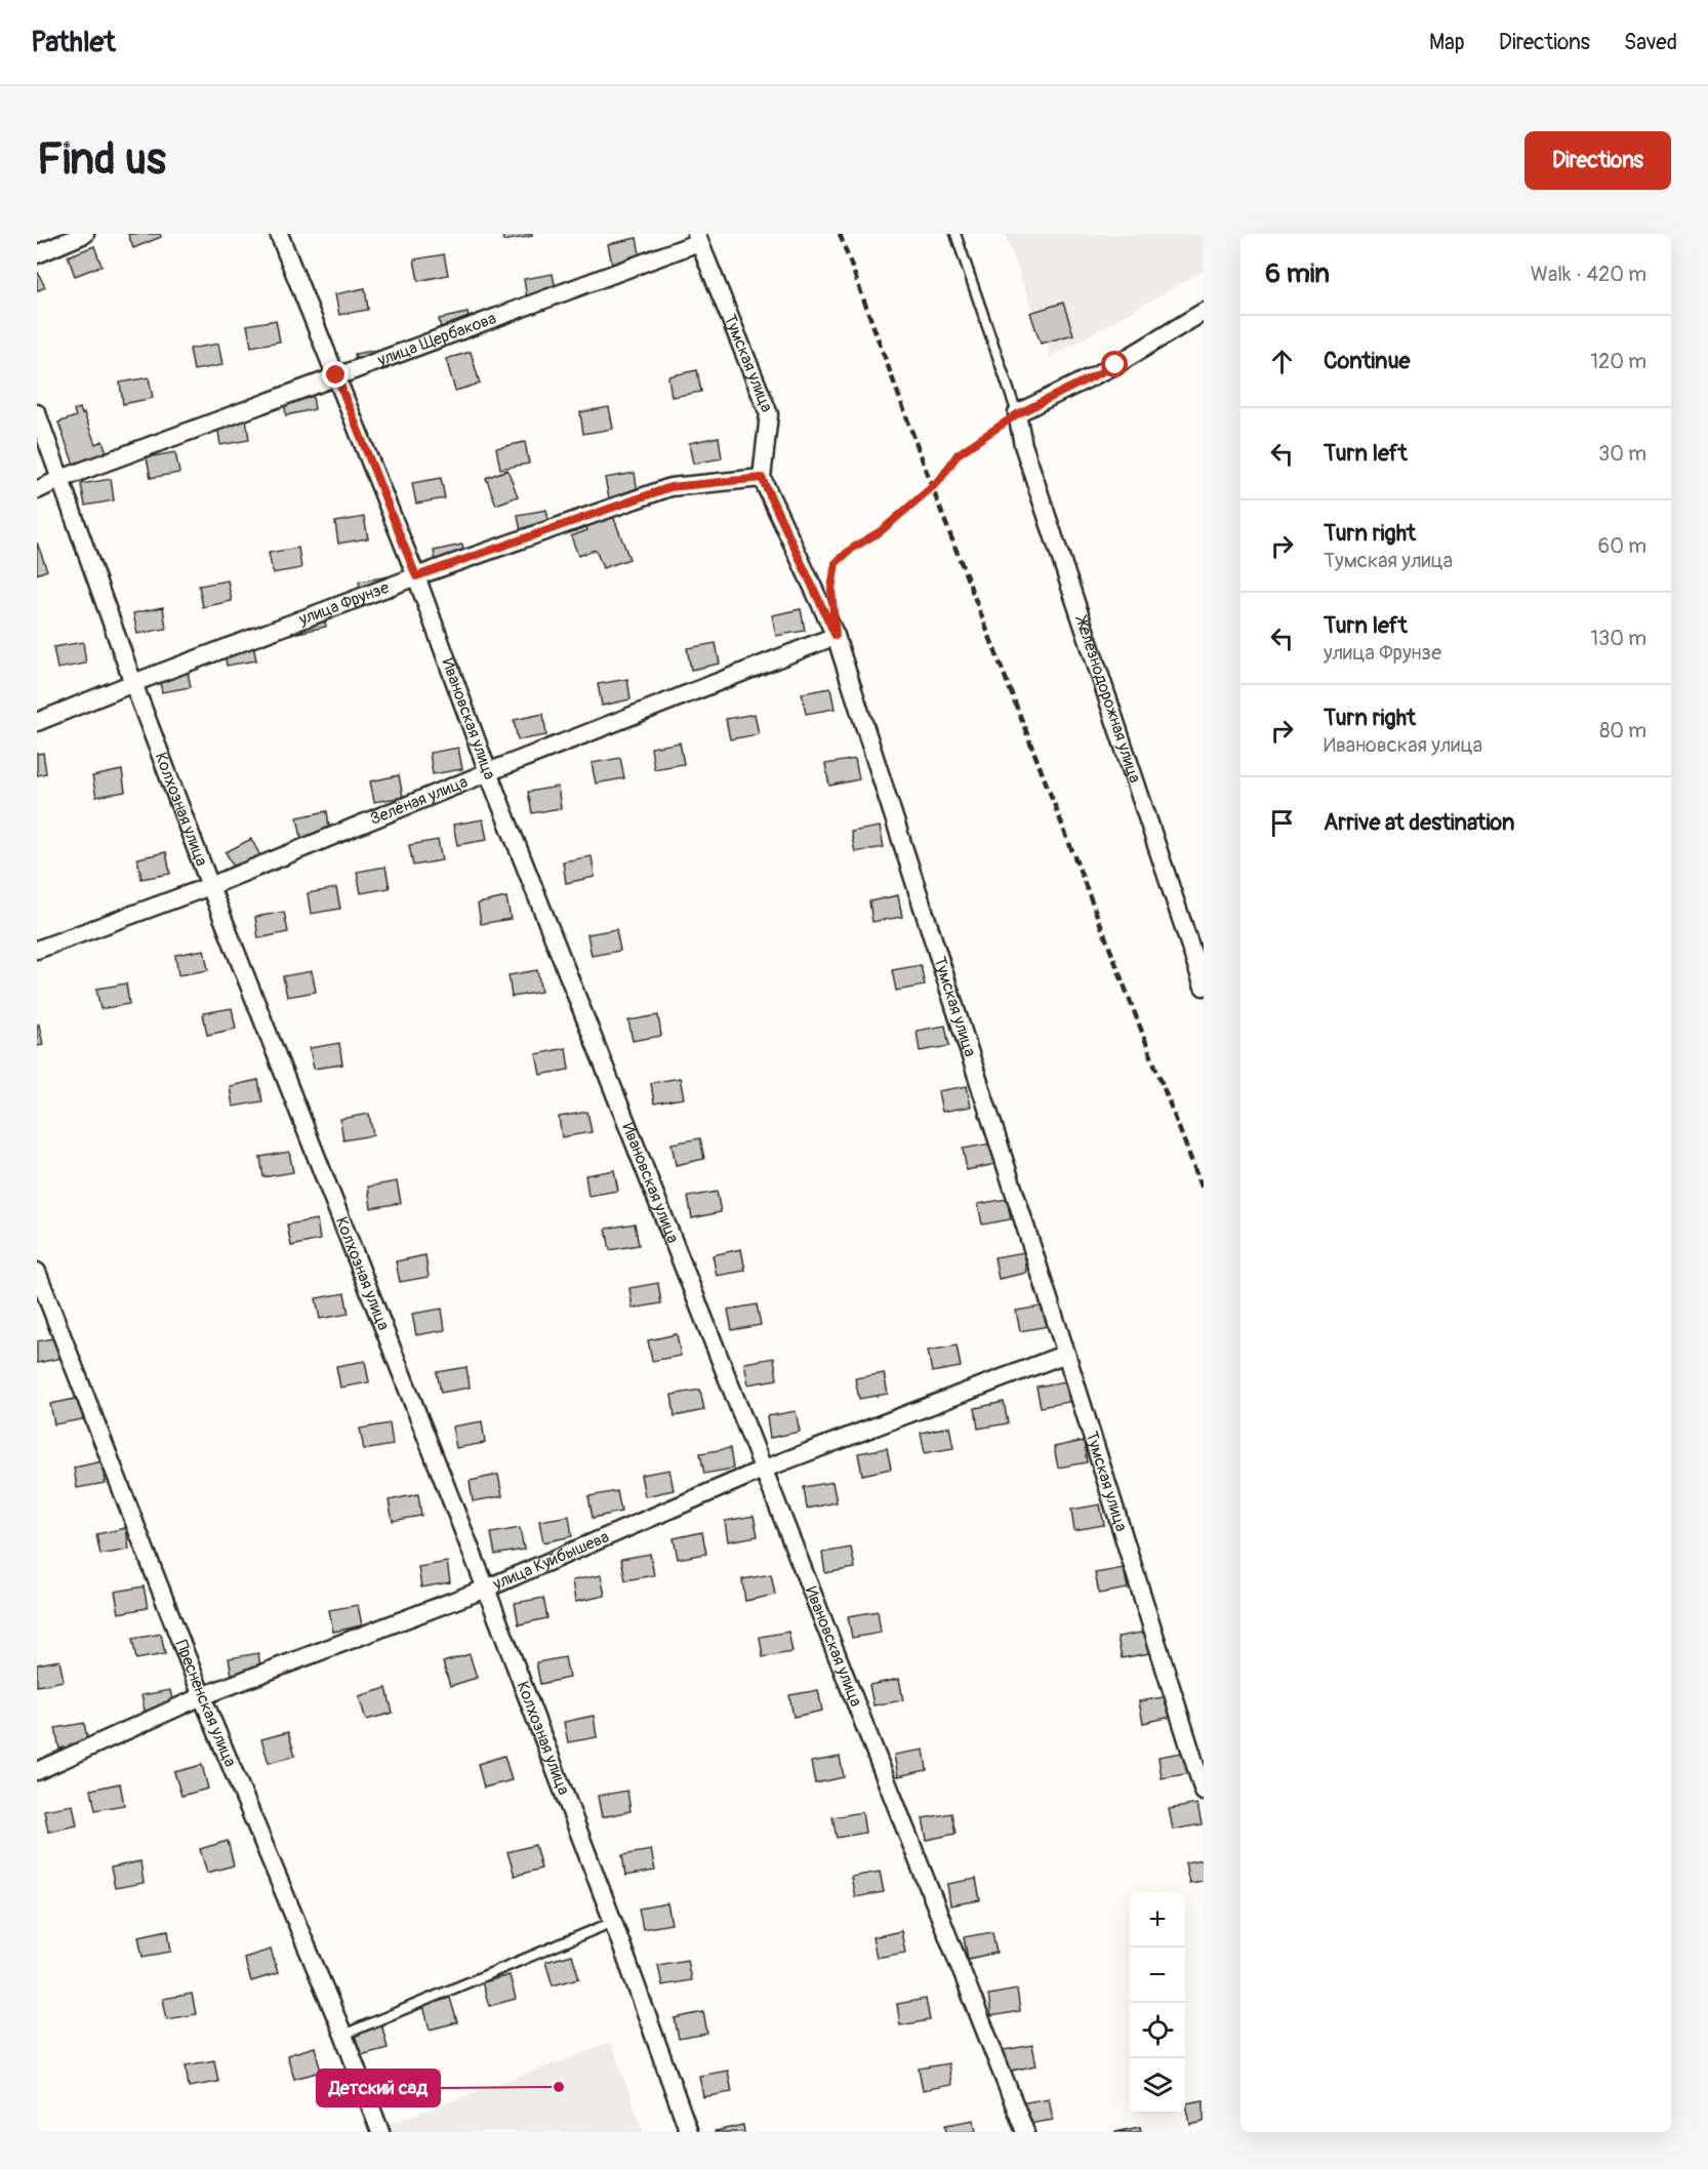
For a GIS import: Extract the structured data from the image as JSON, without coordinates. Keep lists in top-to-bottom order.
{
  "streets": {
    "street": [
      "улица Щербакова",
      "Тумская улица",
      "улица Фрунзе",
      "Железнодорожная улица",
      "Ивановская улица",
      "Зелёная улица",
      "Колхозная улица",
      "улица Куйбышева",
      "Пресненская улица"
    ]
  },
  "crossings": [
    ["улица Щербакова", "Тумская улица"],
    ["улица Щербакова", "Ивановская улица"],
    ["улица Щербакова", "Колхозная улица"],
    ["Тумская улица", "улица Фрунзе"],
    ["Тумская улица", "Зелёная улица"],
    ["Тумская улица", "улица Куйбышева"],
    ["улица Фрунзе", "Ивановская улица"],
    ["улица Фрунзе", "Колхозная улица"],
    ["Ивановская улица", "Зелёная улица"],
    ["Ивановская улица", "улица Куйбышева"],
    ["Зелёная улица", "Колхозная улица"],
    ["Колхозная улица", "улица Куйбышева"],
    ["улица Куйбышева", "Пресненская улица"]
  ],
  "places": ["Детский сад"],
  "page": {
    "header": "Pathlet",
    "nav": ["Map", "Directions", "Saved"],
    "buttons": "Directions",
    "title": "Find us",
    "heading": ["6 min", "Walk · 420 m"],
    "list": [
      ["Continue", "120 m"],
      ["Turn left", "30 m"],
      ["Turn right", "Тумская улица", "60 m"],
      ["Turn left", "улица Фрунзе", "130 m"],
      ["Turn right", "Ивановская улица", "80 m"],
      "Arrive at destination"
    ],
    "map_buttons": ["+", "−"]
  }
}
